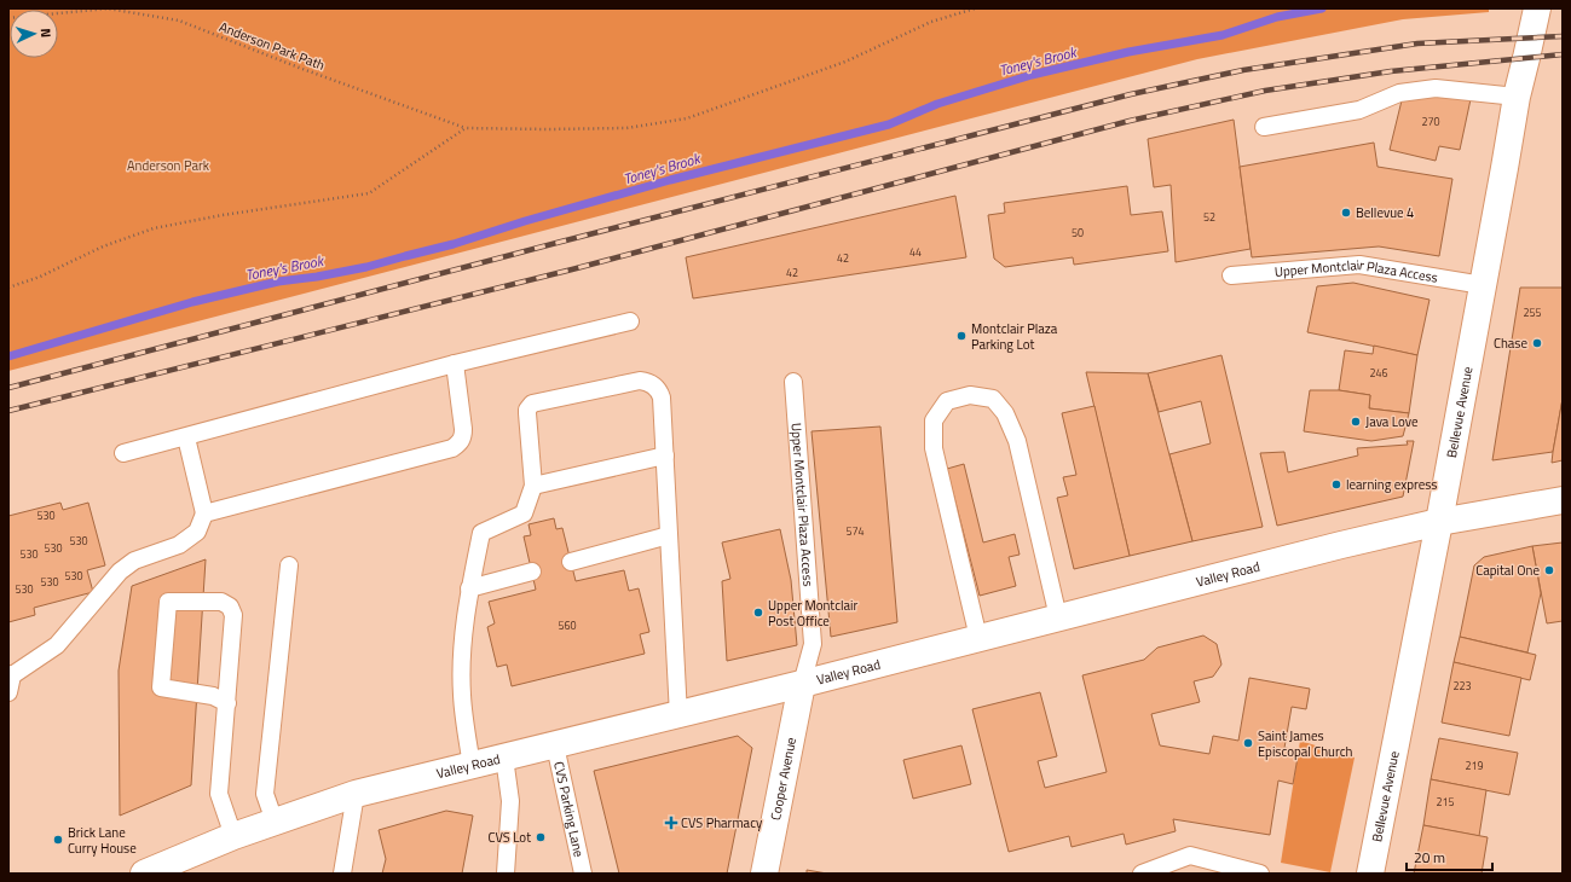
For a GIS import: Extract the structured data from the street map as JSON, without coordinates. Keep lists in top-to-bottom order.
{
  "streets": {
    "main road": ["Bellevue Avenue", "Valley Road", "Cooper Avenue"],
    "lane": ["Upper Montclair Plaza Access", "CVS Parking Lane"],
    "path": ["Anderson Park Path"]
  },
  "crossings": [
    ["Upper Montclair Plaza Access", "Bellevue Avenue"],
    ["Upper Montclair Plaza Access", "Valley Road"],
    ["Upper Montclair Plaza Access", "Cooper Avenue"],
    ["Bellevue Avenue", "Valley Road"],
    ["Valley Road", "Cooper Avenue"],
    ["Valley Road", "CVS Parking Lane"]
  ],
  "water": ["Toney's Brook"],
  "parks": ["Anderson Park"],
  "places": {
    "other": [
      "Bellevue 4",
      "Montclair Plaza Parking Lot",
      "Chase",
      "Java Love",
      "learning express",
      "Capital One",
      "Upper Montclair Post Office",
      "Saint James Episcopal Church",
      "CVS Lot",
      "Brick Lane Curry House"
    ],
    "health": ["CVS Pharmacy"]
  },
  "house_numbers": [
    "270",
    "52",
    "50",
    "44",
    "42",
    "42",
    "255",
    "246",
    "530",
    "574",
    "530",
    "530",
    "530",
    "530",
    "530",
    "530",
    "560",
    "223",
    "219",
    "215"
  ],
  "scale_bar": "20 m",
  "north": "right"
}
